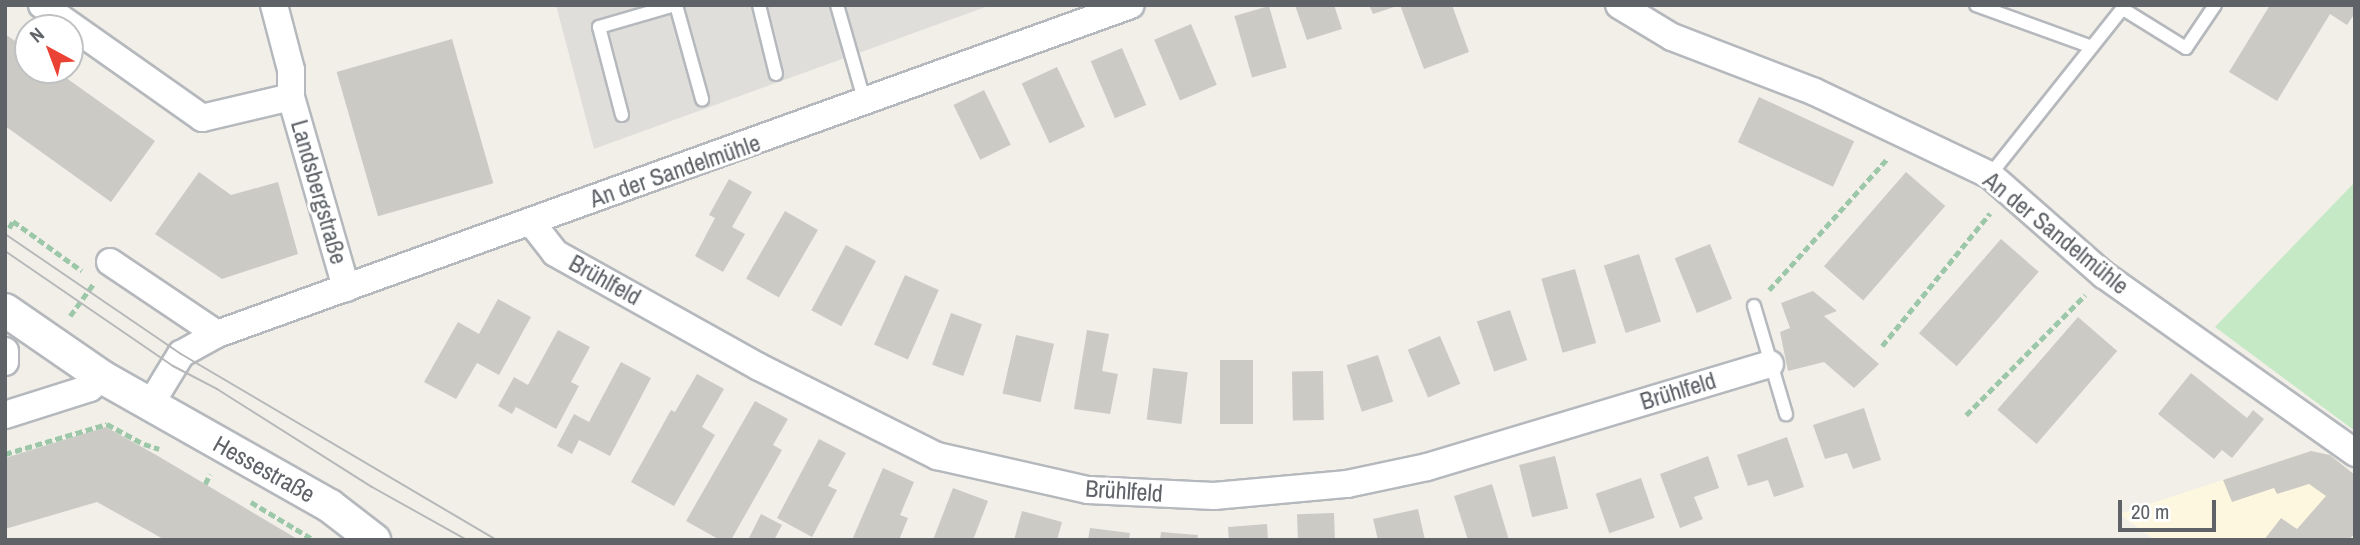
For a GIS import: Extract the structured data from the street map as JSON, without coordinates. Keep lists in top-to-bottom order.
{
  "streets": {
    "street": [
      "An der Sandelmühle",
      "Landsbergstraße",
      "Brühlfeld",
      "Hessestraße"
    ]
  },
  "crossings": [
    ["An der Sandelmühle", "Landsbergstraße"],
    ["An der Sandelmühle", "Brühlfeld"],
    ["An der Sandelmühle", "Hessestraße"]
  ],
  "scale_bar": "20 m",
  "north": "top left"
}
